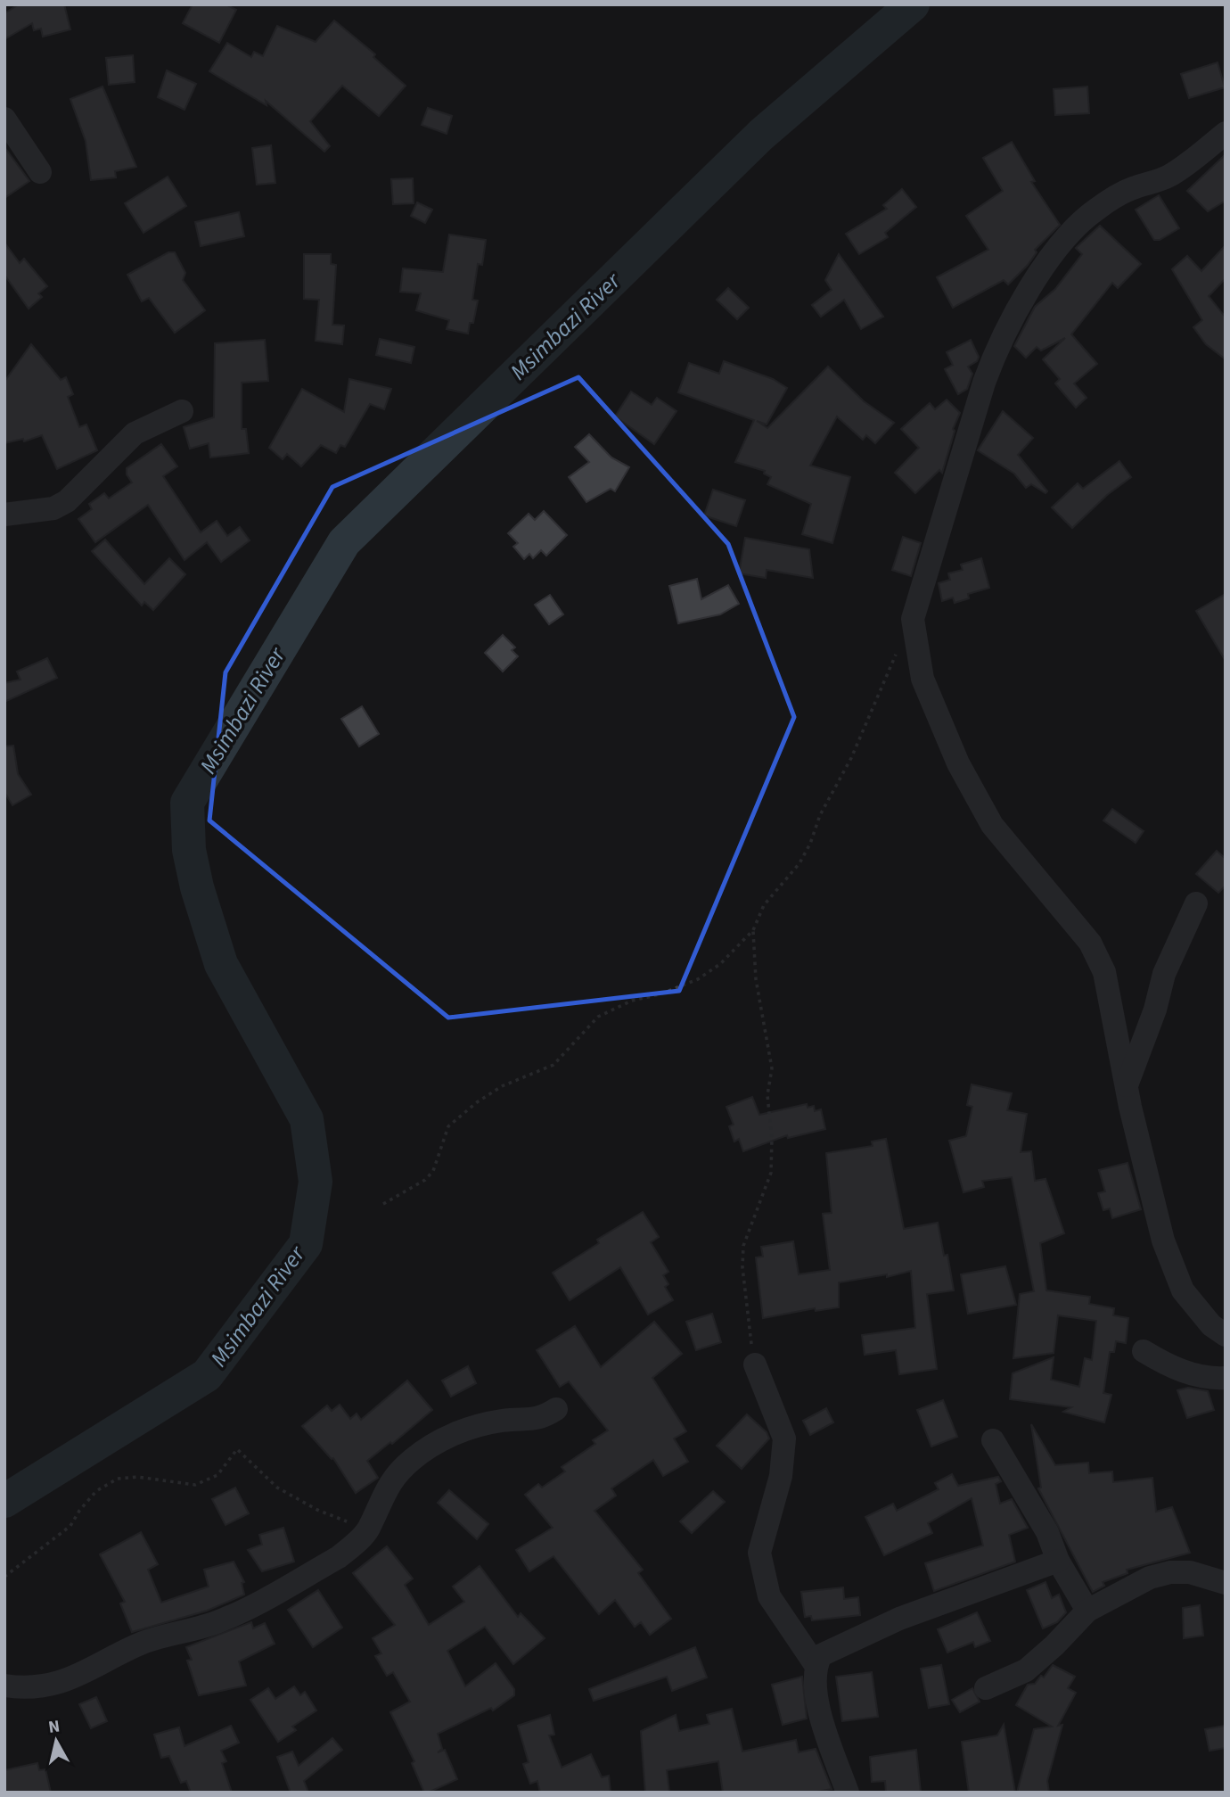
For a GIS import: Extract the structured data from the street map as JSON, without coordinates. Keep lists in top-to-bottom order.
{
  "water": ["Msimbazi River"],
  "north": "top"
}
